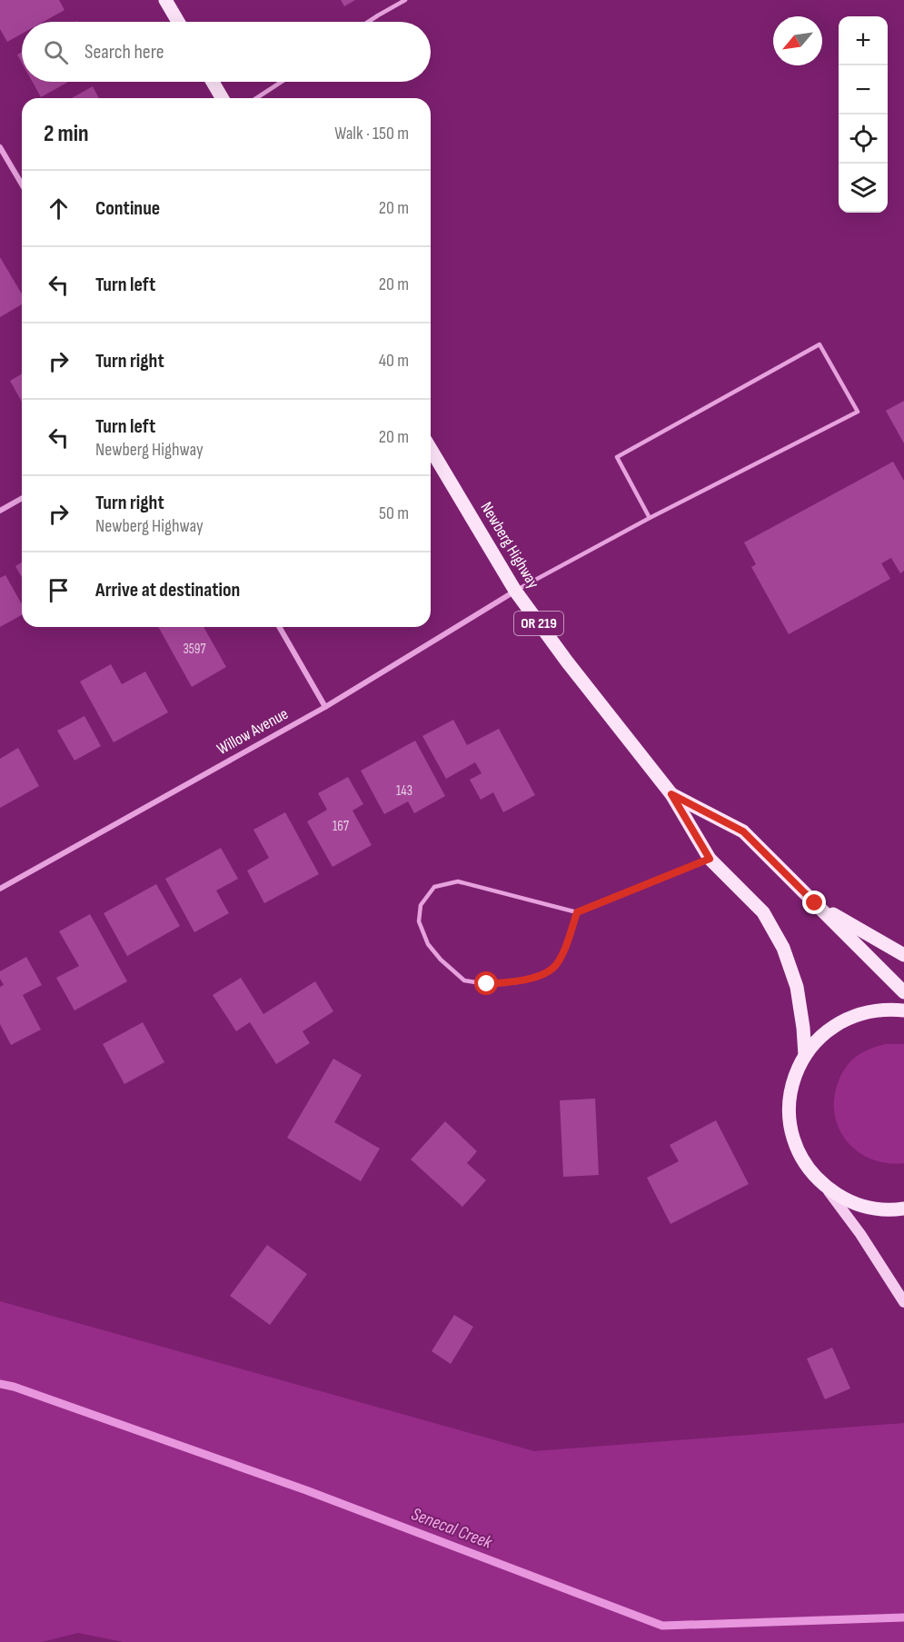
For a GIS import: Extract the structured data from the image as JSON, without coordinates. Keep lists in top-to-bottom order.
{
  "streets": {
    "main road": ["Newberg Highway", "OR 219"],
    "street": ["Willow Avenue"]
  },
  "crossings": [
    ["Newberg Highway", "Willow Avenue"]
  ],
  "water": ["Senecal Creek"],
  "house_numbers": ["3597", "143", "167"],
  "north": "bottom left",
  "page": {
    "map_buttons": ["+", "−"],
    "search": "Search here",
    "heading": ["2 min", "Walk · 150 m"],
    "list": [
      ["Continue", "20 m"],
      ["Turn left", "20 m"],
      ["Turn right", "40 m"],
      ["Turn left", "Newberg Highway", "20 m"],
      ["Turn right", "Newberg Highway", "50 m"],
      "Arrive at destination"
    ]
  }
}
